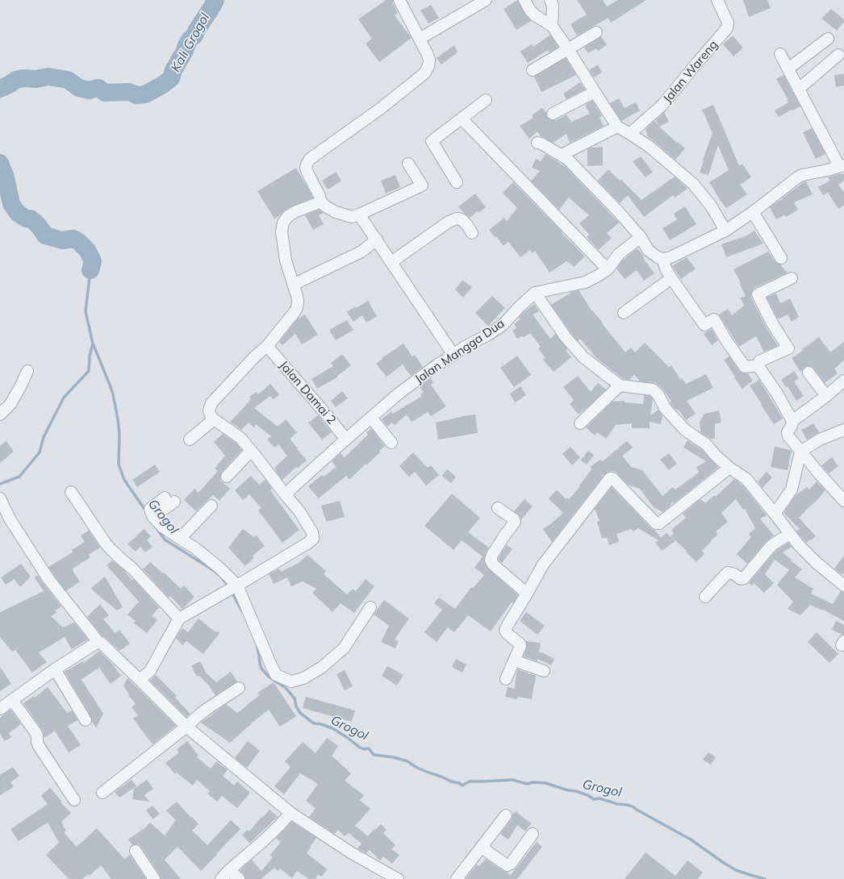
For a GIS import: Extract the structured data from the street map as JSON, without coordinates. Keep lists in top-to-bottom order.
{
  "streets": {
    "street": ["Jalan Wareng", "Jalan Mangga Dua", "Jalan Damai 2"]
  },
  "crossings": [
    ["Jalan Mangga Dua", "Jalan Damai 2"]
  ],
  "water": ["Kali Grogol", "Grogol"]
}
